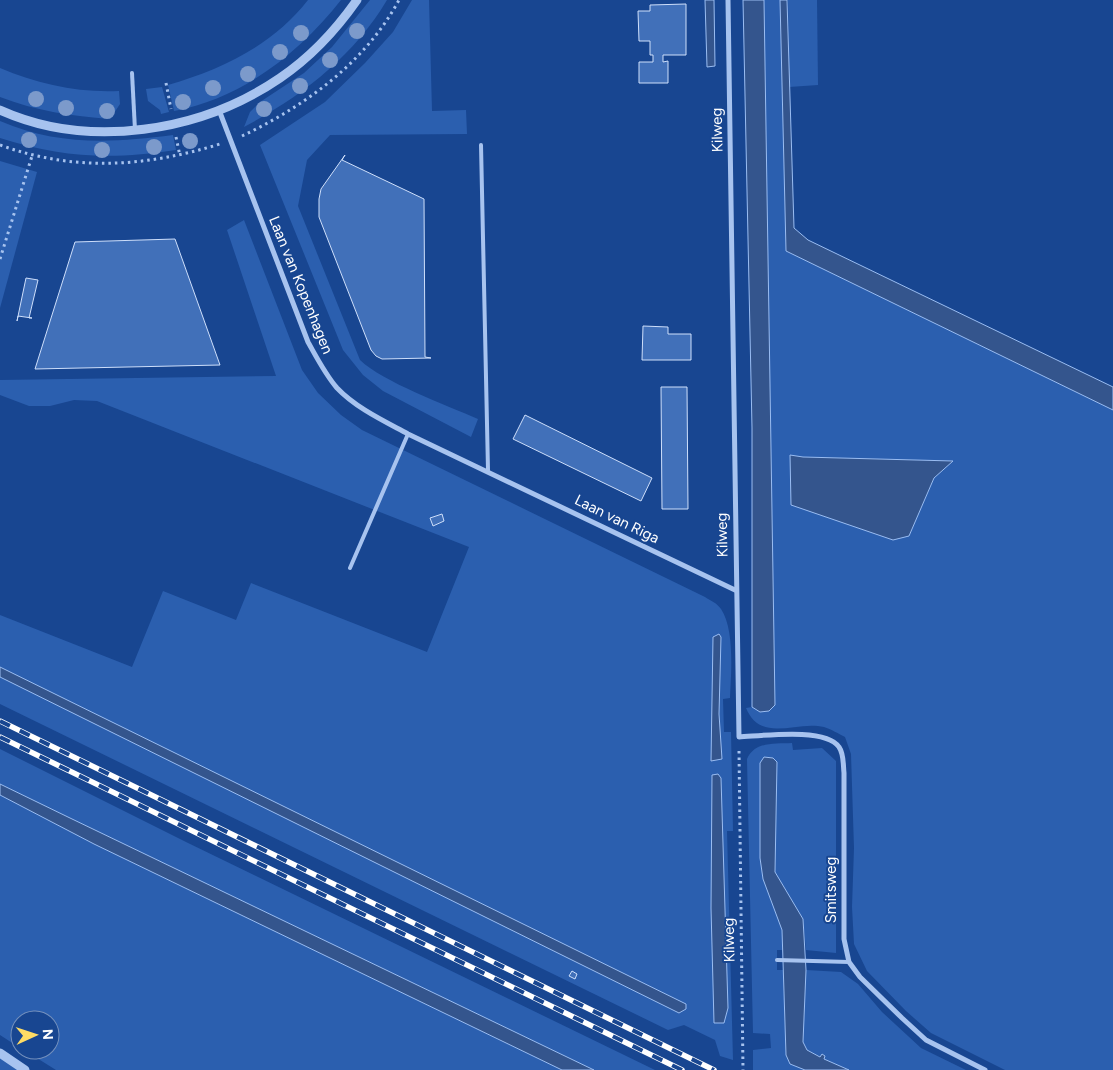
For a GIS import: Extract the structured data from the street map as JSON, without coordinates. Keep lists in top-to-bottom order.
{
  "streets": {
    "street": [
      "Kilweg",
      "Laan van Kopenhagen",
      "Laan van Riga",
      "Smitsweg"
    ]
  },
  "crossings": [
    ["Kilweg", "Laan van Riga"],
    ["Kilweg", "Smitsweg"],
    ["Laan van Kopenhagen", "Laan van Riga"]
  ],
  "north": "right"
}
